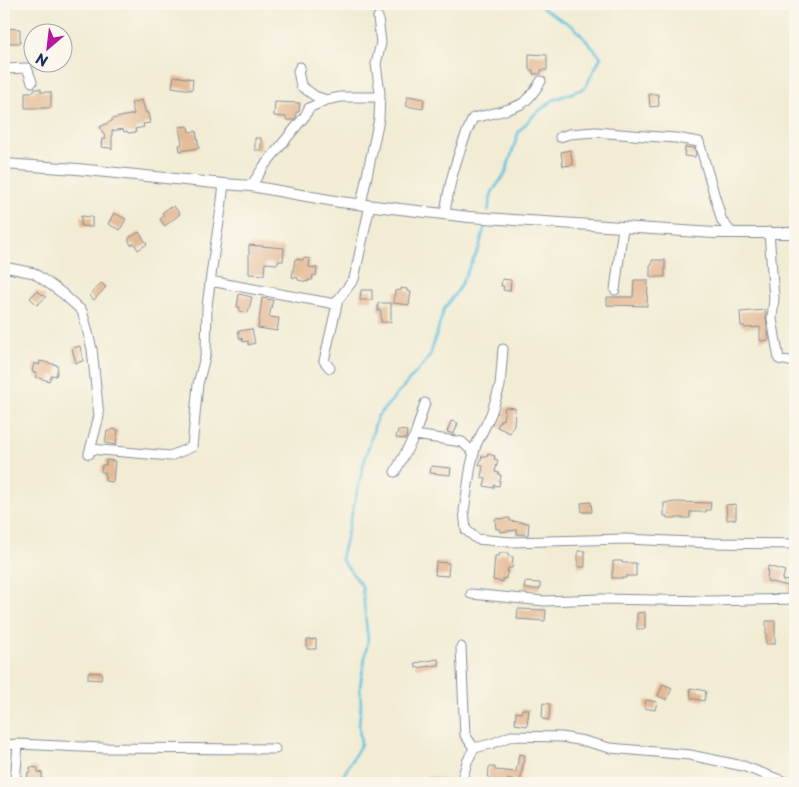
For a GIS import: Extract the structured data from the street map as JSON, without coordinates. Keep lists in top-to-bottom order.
{
  "north": "bottom left"
}
